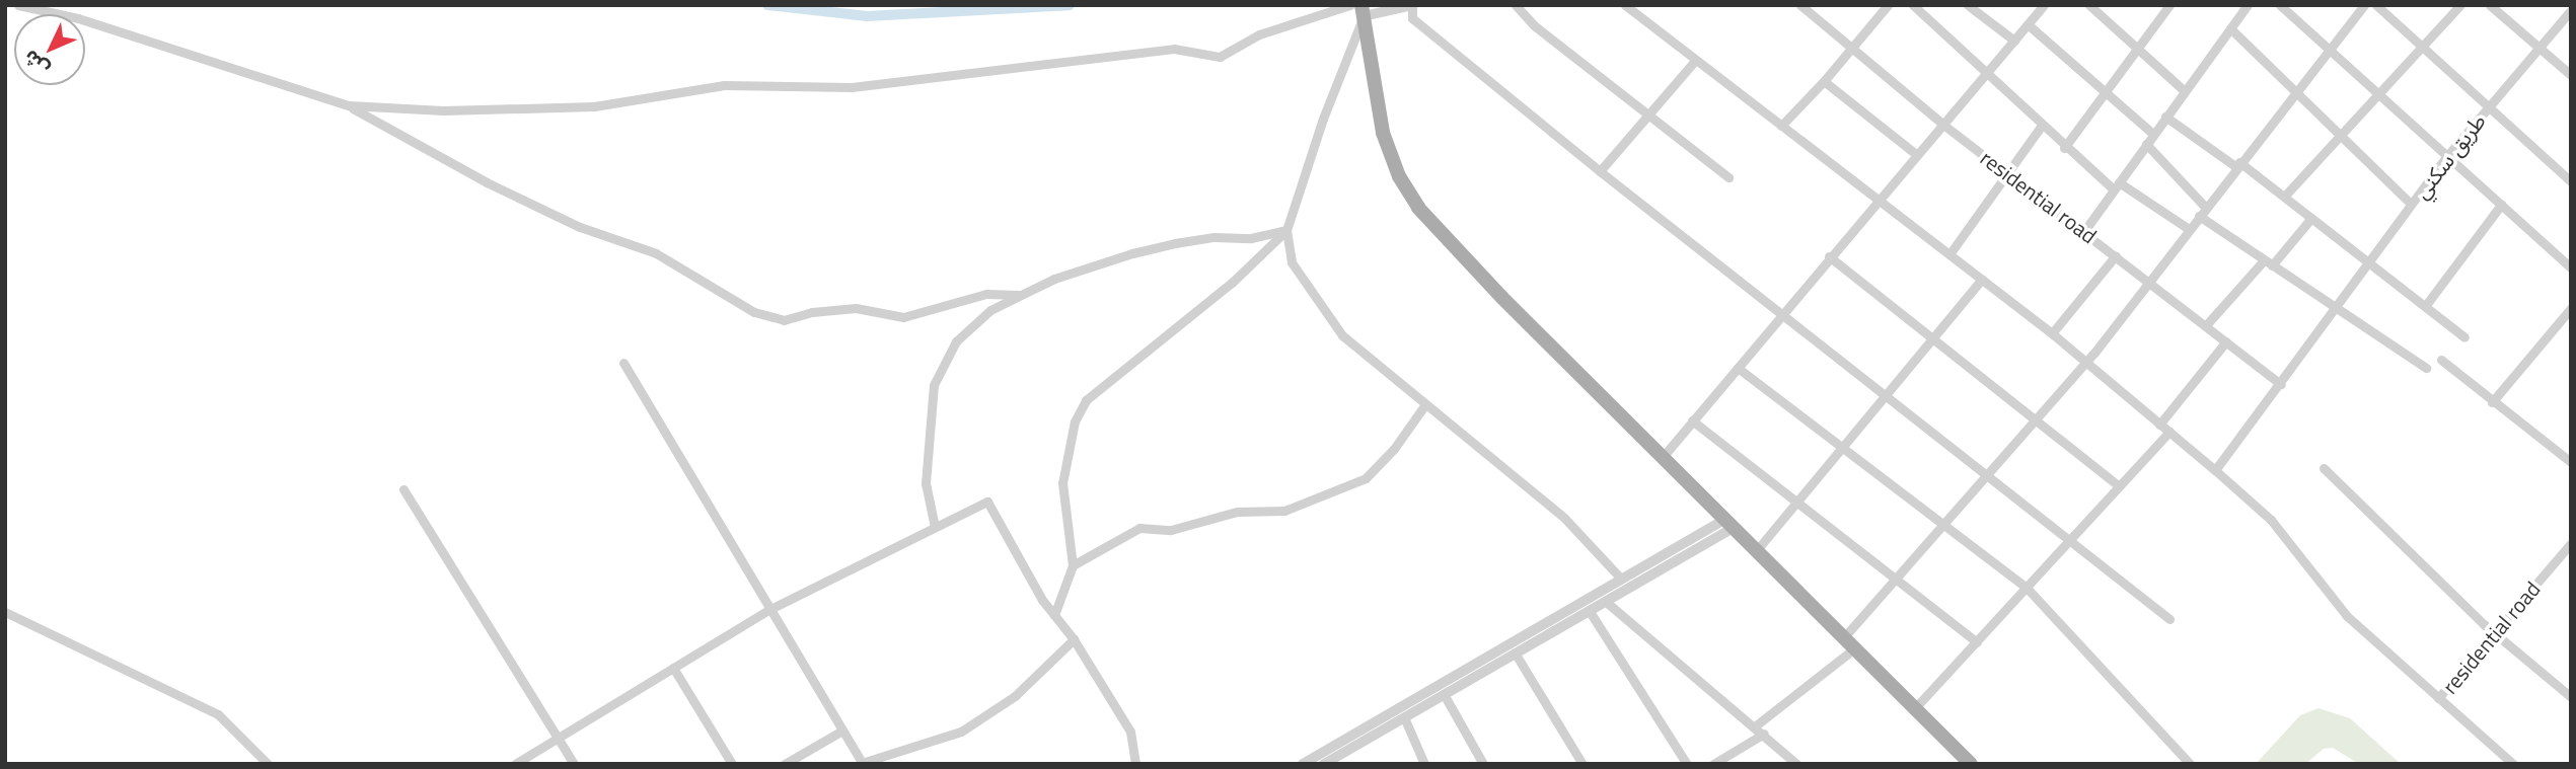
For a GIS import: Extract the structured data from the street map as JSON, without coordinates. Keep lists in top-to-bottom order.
{
  "streets": {
    "street": ["طريق سكني", "residential road"]
  },
  "crossings": [
    ["طريق سكني", "residential road"]
  ],
  "north": "bottom left"
}
